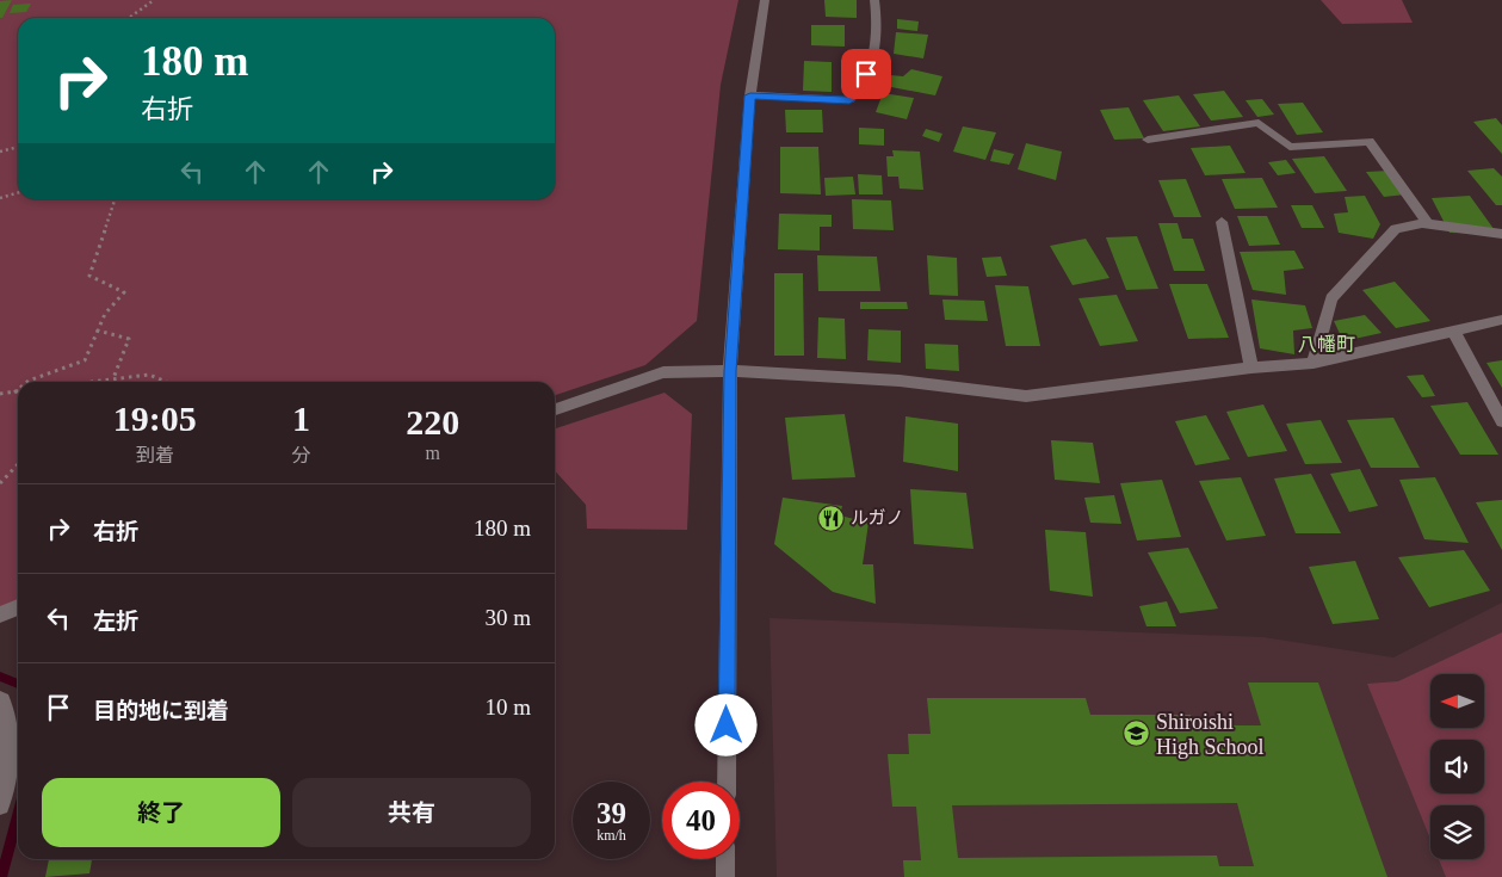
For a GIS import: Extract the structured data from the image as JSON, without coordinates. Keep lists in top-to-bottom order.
{
  "districts": ["八幡町"],
  "places": {
    "restaurant": ["ルガノ"],
    "school or university": ["Shiroishi High School"]
  },
  "north": "left",
  "page": {
    "turn": ["180 m", "右折"],
    "eta": [
      "19:05",
      "到着",
      "1",
      "分",
      "220",
      "m"
    ],
    "list": [
      {
        "name": "右折",
        "value": "180 m"
      },
      {
        "name": "左折",
        "value": "30 m"
      },
      {
        "name": "目的地に到着",
        "value": "10 m"
      }
    ],
    "buttons": ["終了", "共有"],
    "speed": "39 km/h",
    "limit": "40"
  }
}
